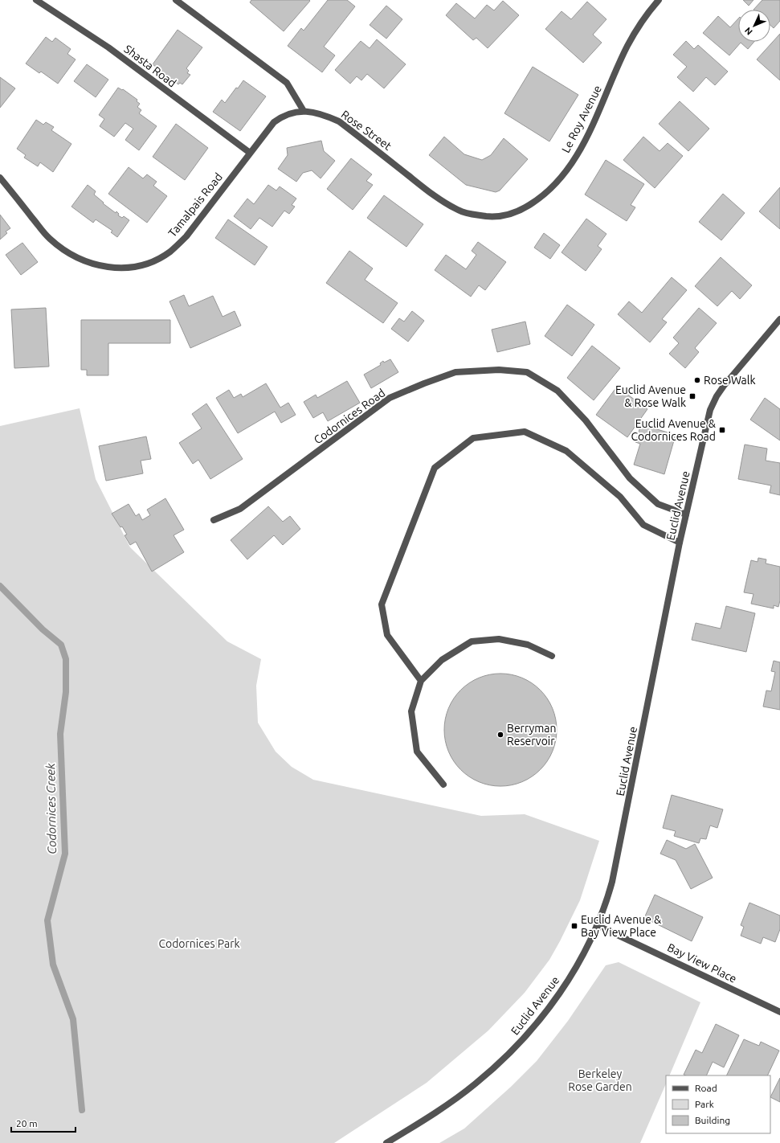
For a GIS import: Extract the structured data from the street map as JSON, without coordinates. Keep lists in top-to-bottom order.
{
  "streets": {
    "street": [
      "Shasta Road",
      "Le Roy Avenue",
      "Rose Street",
      "Tamalpais Road",
      "Codornices Road",
      "Euclid Avenue",
      "Bay View Place"
    ]
  },
  "crossings": [
    ["Shasta Road", "Tamalpais Road"],
    ["Le Roy Avenue", "Rose Street"],
    ["Rose Street", "Tamalpais Road"],
    ["Codornices Road", "Euclid Avenue"],
    ["Euclid Avenue", "Bay View Place"]
  ],
  "water": ["Codornices Creek"],
  "parks": ["Codornices Park", "Berkeley Rose Garden"],
  "places": {
    "other": ["Rose Walk", "Berryman Reservoir"],
    "transit": ["Euclid Avenue & Rose Walk", "Euclid Avenue & Codornices Road", "Euclid Avenue & Bay View Place"]
  },
  "legend": ["Road", "Park", "Building"],
  "scale_bar": "20 m",
  "north": "bottom left"
}
